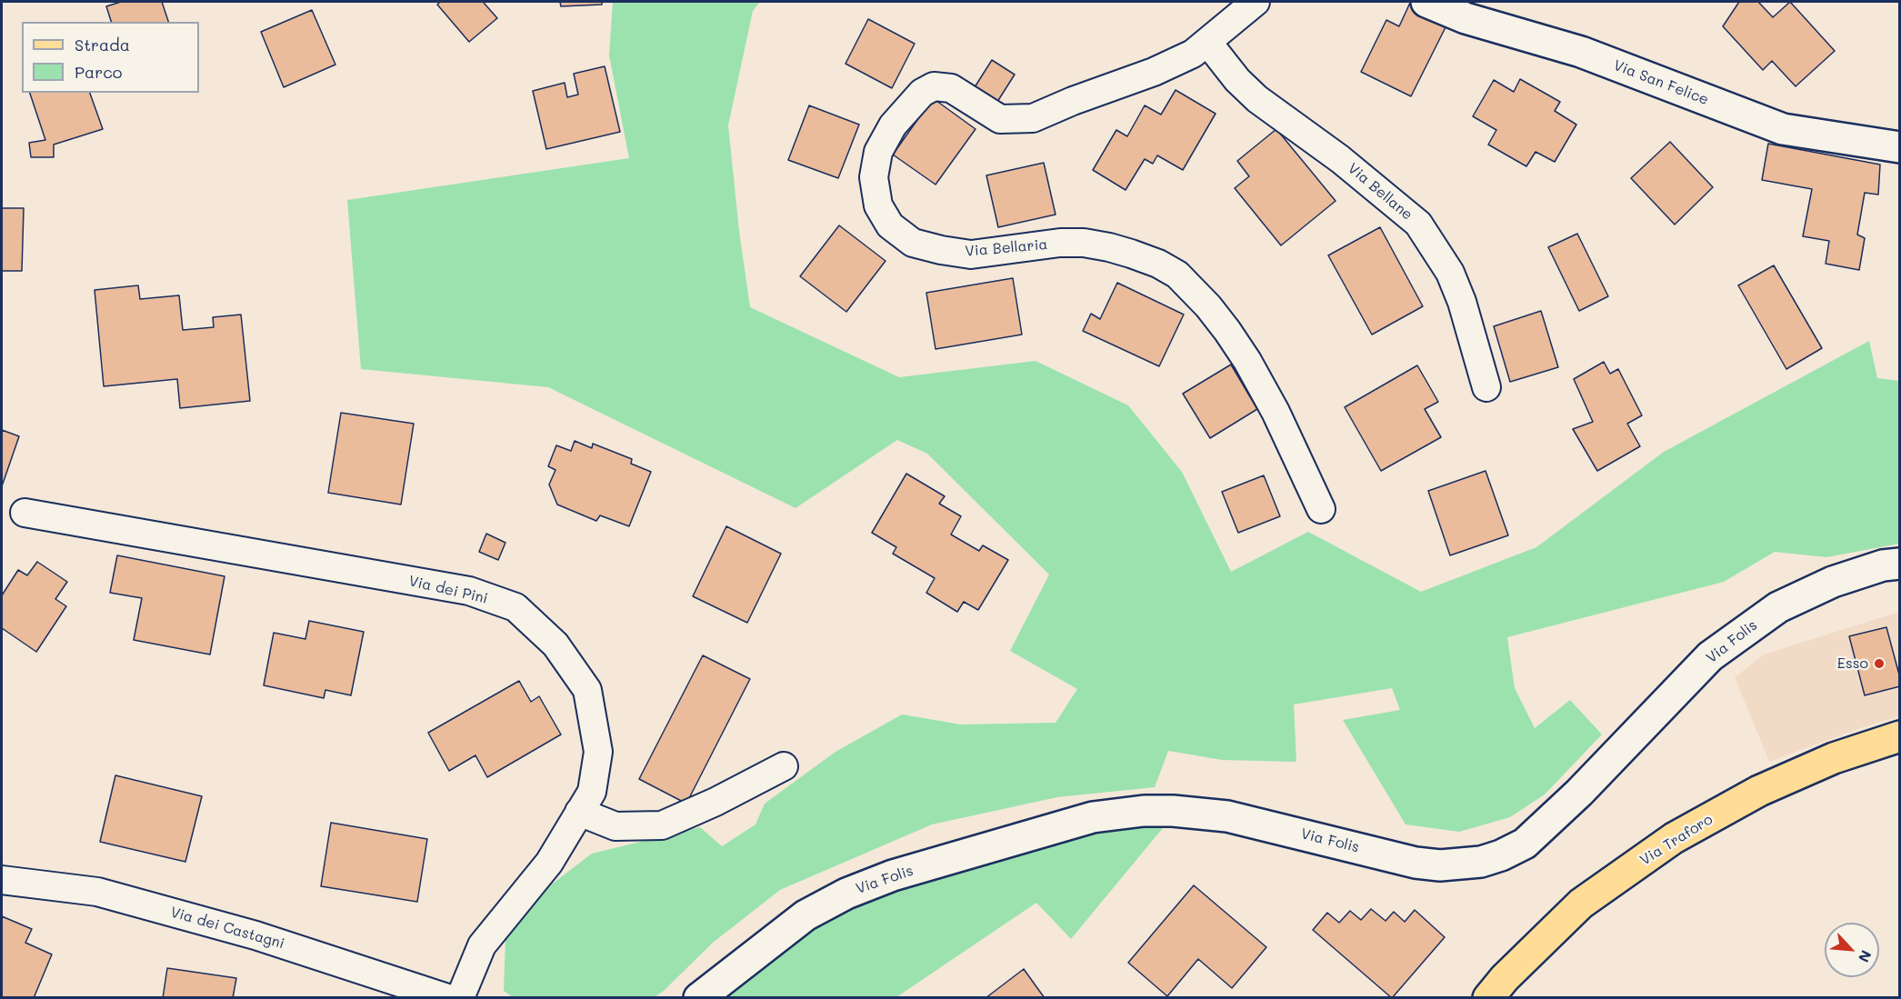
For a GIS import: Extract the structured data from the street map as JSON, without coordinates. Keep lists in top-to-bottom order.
{
  "streets": {
    "main road": ["Via Traforo"],
    "street": [
      "Via San Felice",
      "Via Bellane",
      "Via Bellaria",
      "Via dei Pini",
      "Via Folis",
      "Via dei Castagni"
    ]
  },
  "crossings": [
    ["Via Bellane", "Via Bellaria"]
  ],
  "places": ["Esso"],
  "legend": ["Strada", "Parco"],
  "north": "bottom right"
}
